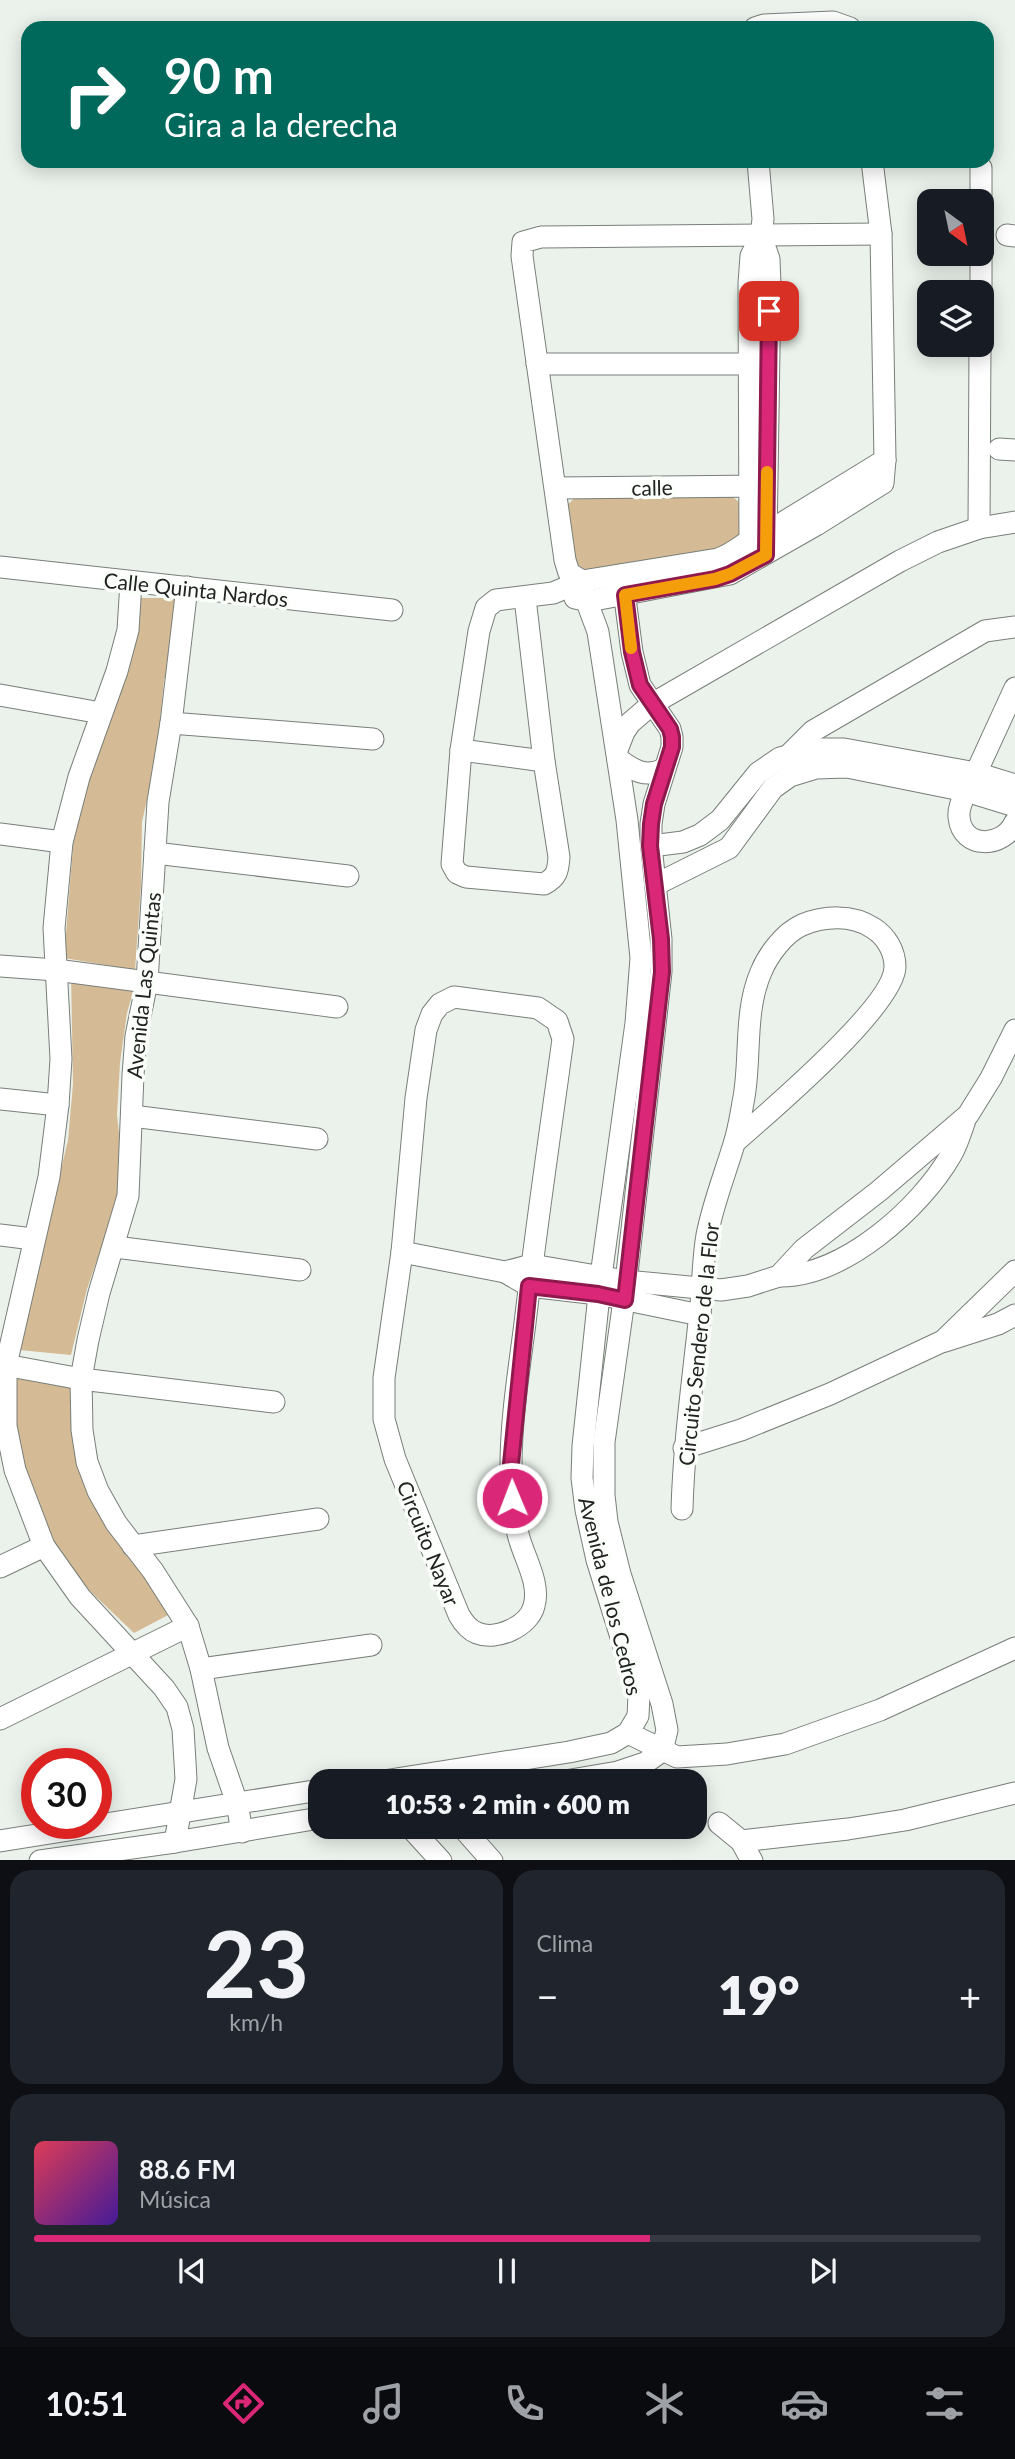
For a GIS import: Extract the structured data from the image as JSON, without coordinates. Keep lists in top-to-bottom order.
{
  "streets": {
    "street": [
      "calle",
      "Calle Quinta Nardos",
      "Avenida Las Quintas",
      "Circuito Sendero de la Flor",
      "Circuito Nayar",
      "Avenida de los Cedros"
    ]
  },
  "crossings": [
    ["calle", "Avenida de los Cedros"],
    ["Calle Quinta Nardos", "Avenida Las Quintas"]
  ],
  "north": "bottom right",
  "page": {
    "turn": ["90 m", "Gira a la derecha"],
    "limit": "30",
    "trip": "10:53 · 2 min · 600 m",
    "tile": [
      ["23", "km/h"],
      "Clima"
    ],
    "heat": ["−", "19°", "+"],
    "song": ["88.6 FM", "Música"],
    "tabs": "10:51"
  }
}
